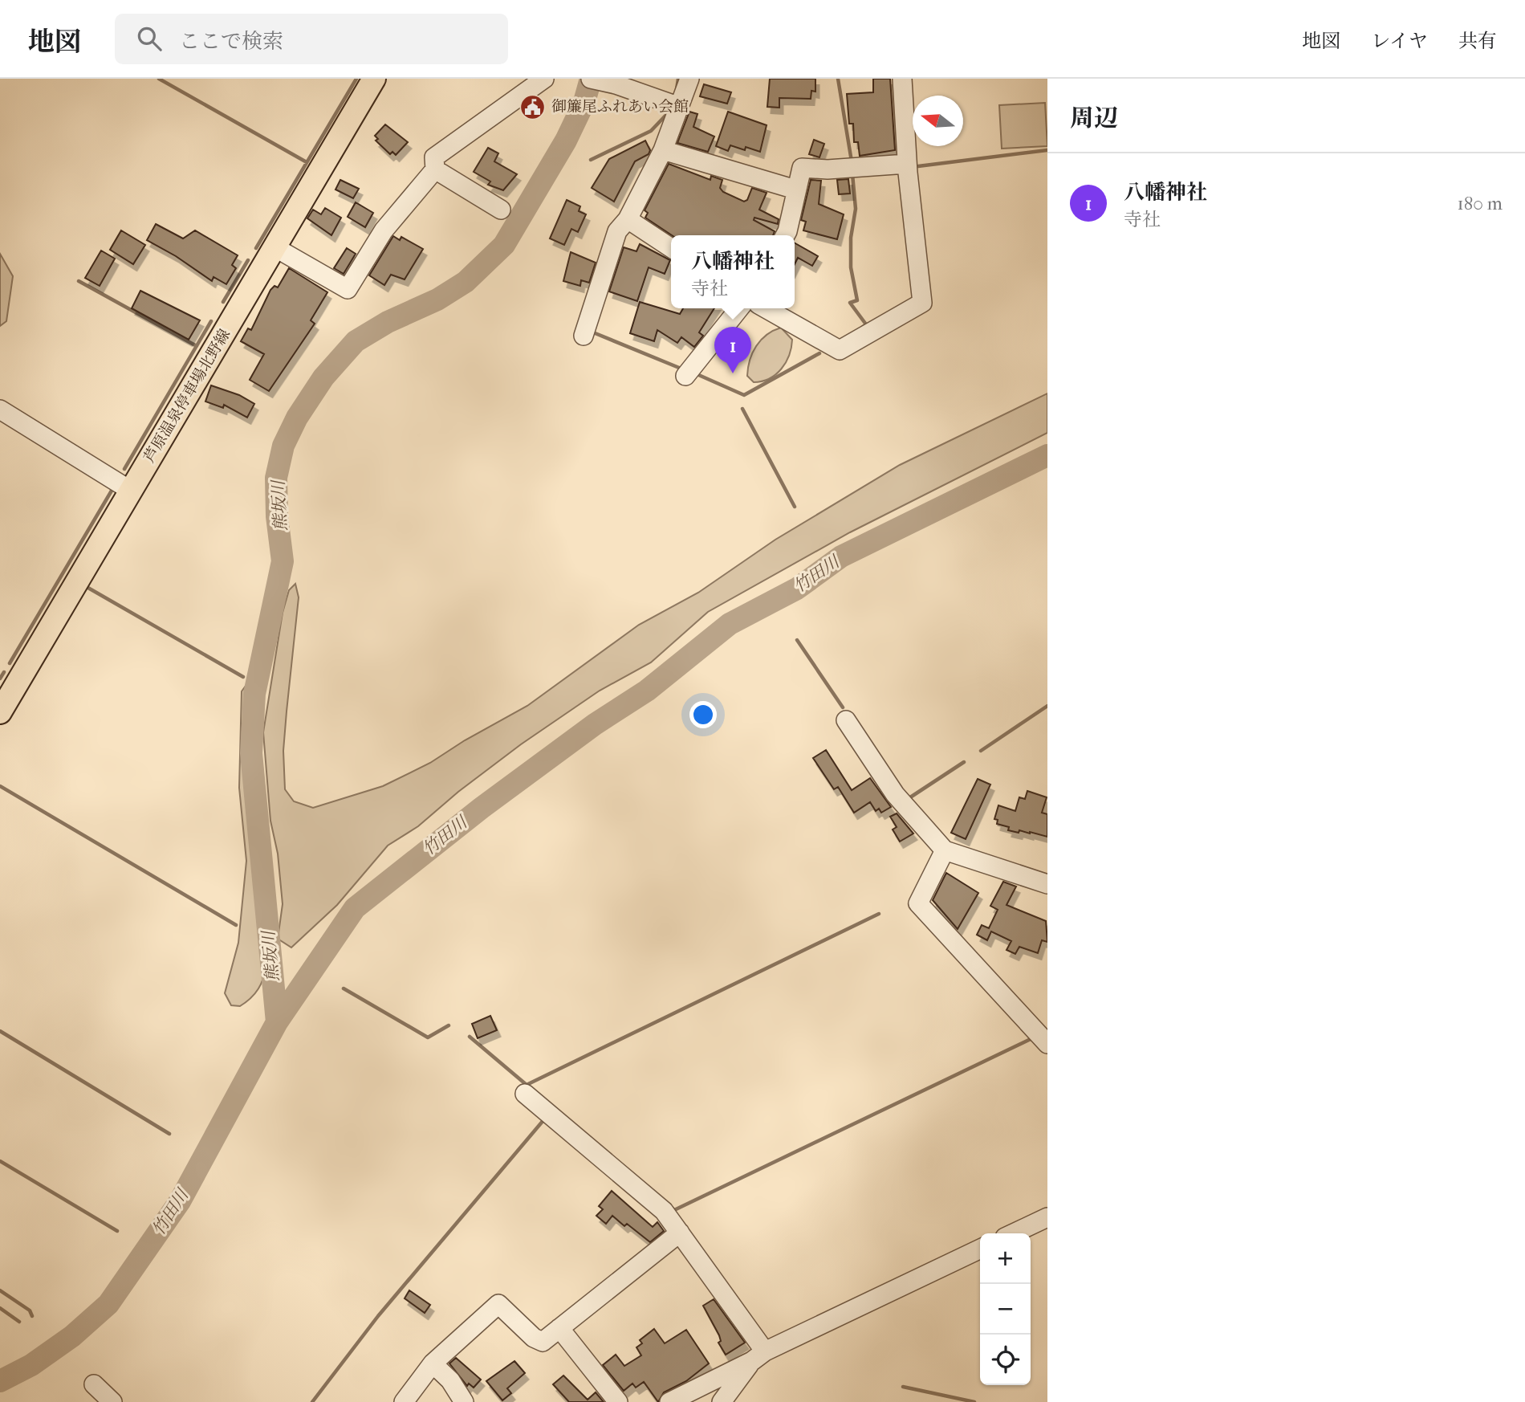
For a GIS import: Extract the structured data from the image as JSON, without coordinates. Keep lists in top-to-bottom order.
{
  "streets": {
    "main road": ["芦原温泉停車場北野線"]
  },
  "water": ["熊坂川", "竹田川"],
  "places": {
    "public building": ["御簾尾ふれあい会館"]
  },
  "north": "left",
  "page": {
    "header": "地図",
    "search": "ここで検索",
    "nav": ["地図", "レイヤ", "共有"],
    "heading": "周辺",
    "list": [
      {
        "mark": "1",
        "name": "八幡神社",
        "note": "寺社",
        "value": "180 m"
      }
    ],
    "popup": ["八幡神社", "寺社"],
    "pins": "1",
    "map_buttons": ["+", "−"]
  }
}
